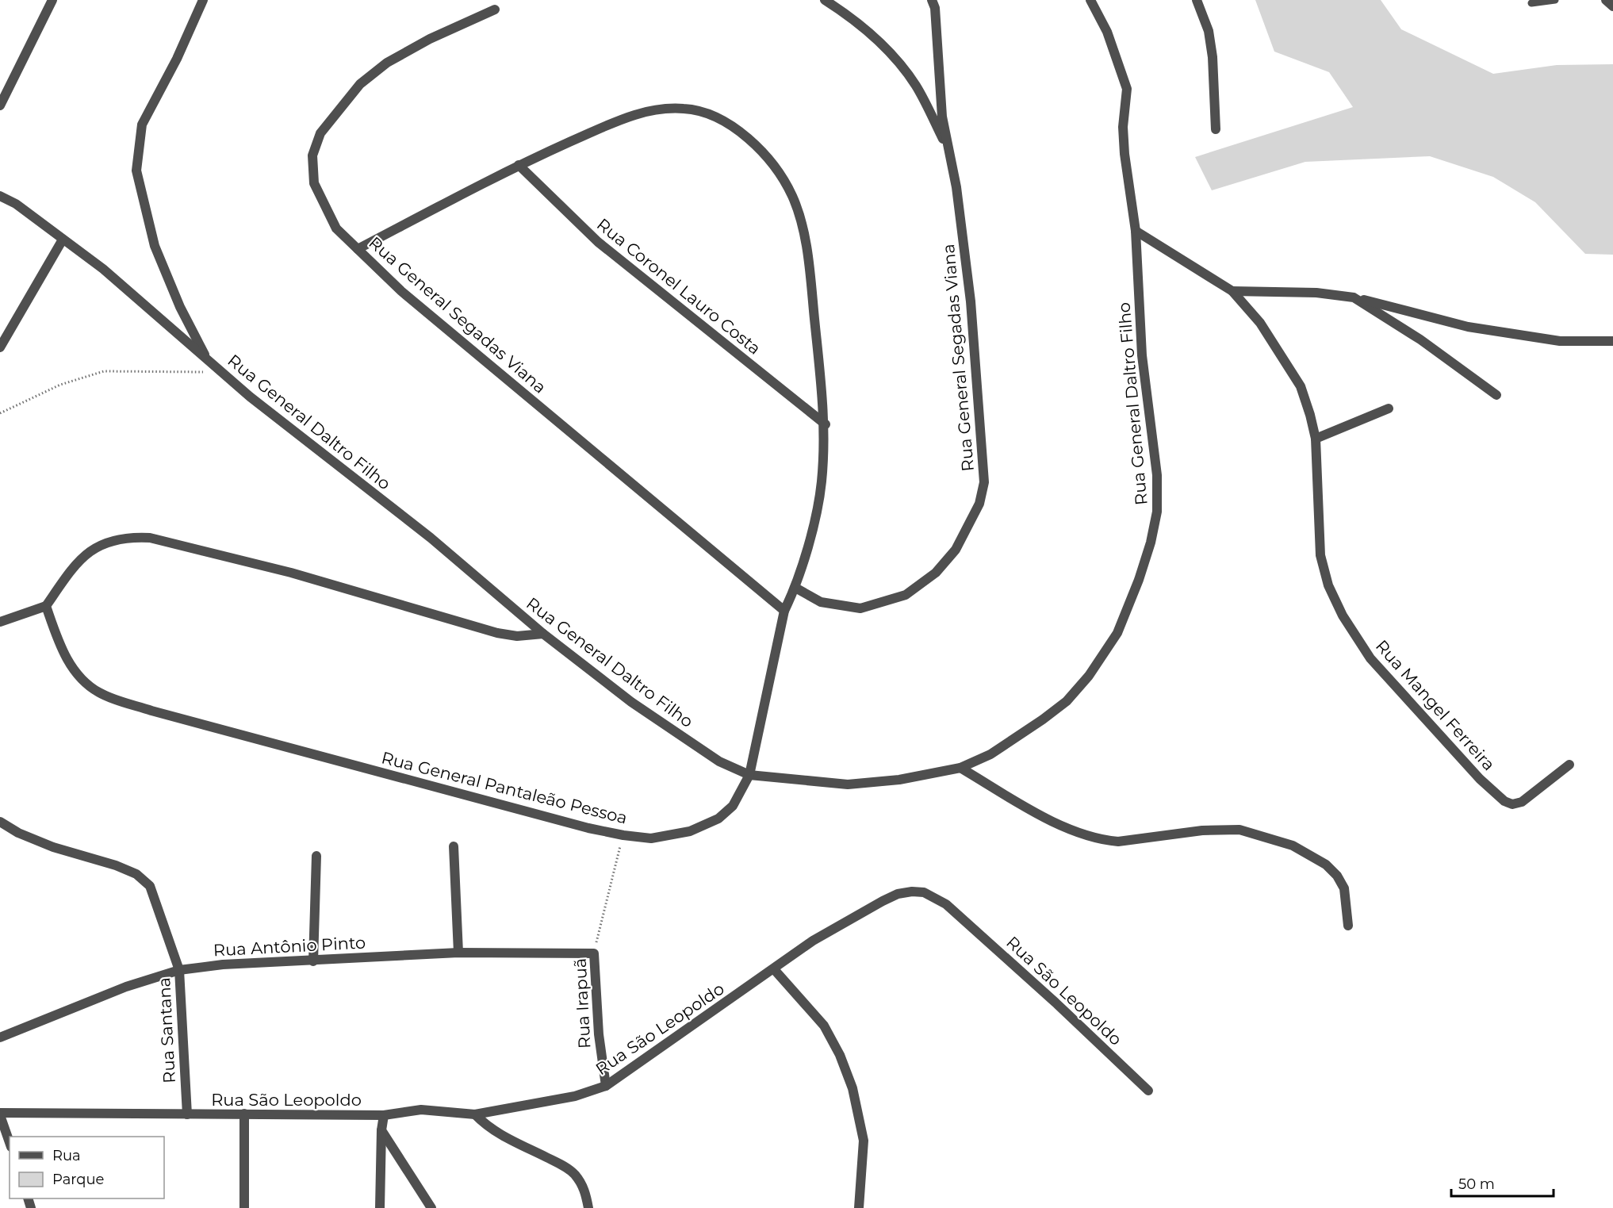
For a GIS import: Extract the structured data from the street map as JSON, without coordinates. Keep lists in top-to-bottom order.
{
  "streets": {
    "street": [
      "Rua Coronel Lauro Costa",
      "Rua General Segadas Viana",
      "Rua General Daltro Filho",
      "Rua Mangel Ferreira",
      "Rua General Pantaleão Pessoa",
      "Rua Antônio Pinto",
      "Rua São Leopoldo",
      "Rua Irapuã",
      "Rua Santana"
    ]
  },
  "crossings": [
    ["Rua Coronel Lauro Costa", "Rua General Pantaleão Pessoa"],
    ["Rua General Segadas Viana", "Rua General Pantaleão Pessoa"],
    ["Rua General Daltro Filho", "Rua Mangel Ferreira"],
    ["Rua General Daltro Filho", "Rua General Pantaleão Pessoa"],
    ["Rua General Pantaleão Pessoa", "Rua Irapuã"],
    ["Rua Antônio Pinto", "Rua Irapuã"],
    ["Rua Antônio Pinto", "Rua Santana"],
    ["Rua São Leopoldo", "Rua Irapuã"],
    ["Rua São Leopoldo", "Rua Santana"]
  ],
  "legend": ["Rua", "Parque"],
  "scale_bar": "50 m"
}
